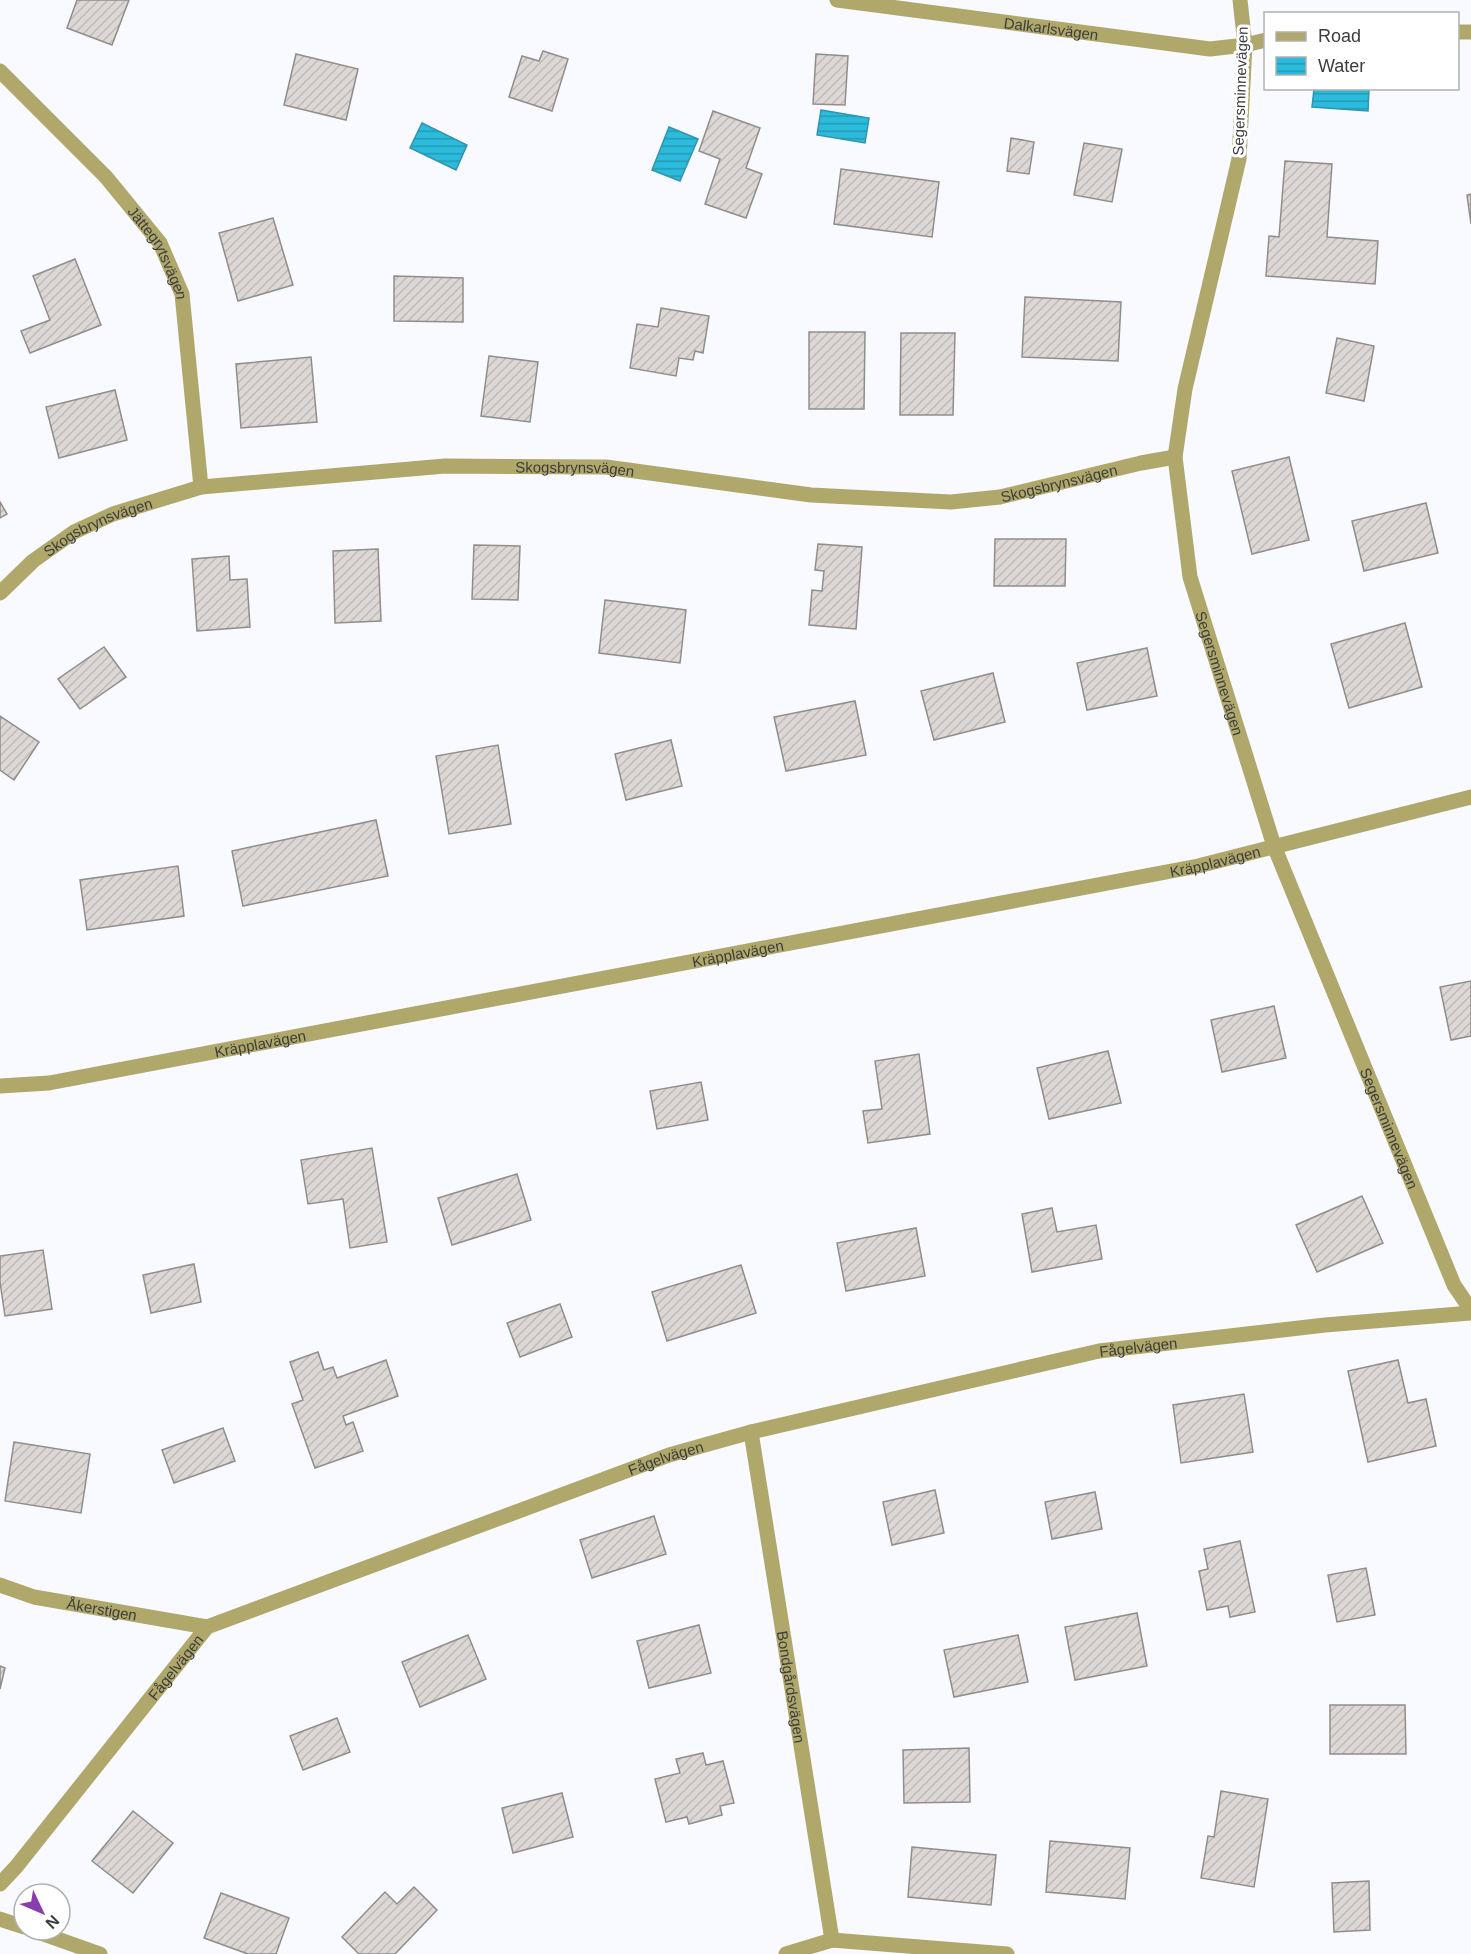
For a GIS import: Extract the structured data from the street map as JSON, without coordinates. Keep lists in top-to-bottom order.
{
  "streets": {
    "street": [
      "Dalkarlsvägen",
      "Segersminnevägen",
      "Jättegrytsvägen",
      "Skogsbrynsvägen",
      "Kräpplavägen",
      "Fågelvägen",
      "Åkerstigen",
      "Bondgårdsvägen"
    ]
  },
  "crossings": [
    ["Dalkarlsvägen", "Segersminnevägen"],
    ["Segersminnevägen", "Skogsbrynsvägen"],
    ["Segersminnevägen", "Kräpplavägen"],
    ["Segersminnevägen", "Fågelvägen"],
    ["Jättegrytsvägen", "Skogsbrynsvägen"],
    ["Fågelvägen", "Åkerstigen"],
    ["Fågelvägen", "Bondgårdsvägen"]
  ],
  "legend": ["Road", "Water"],
  "north": "bottom right"
}
